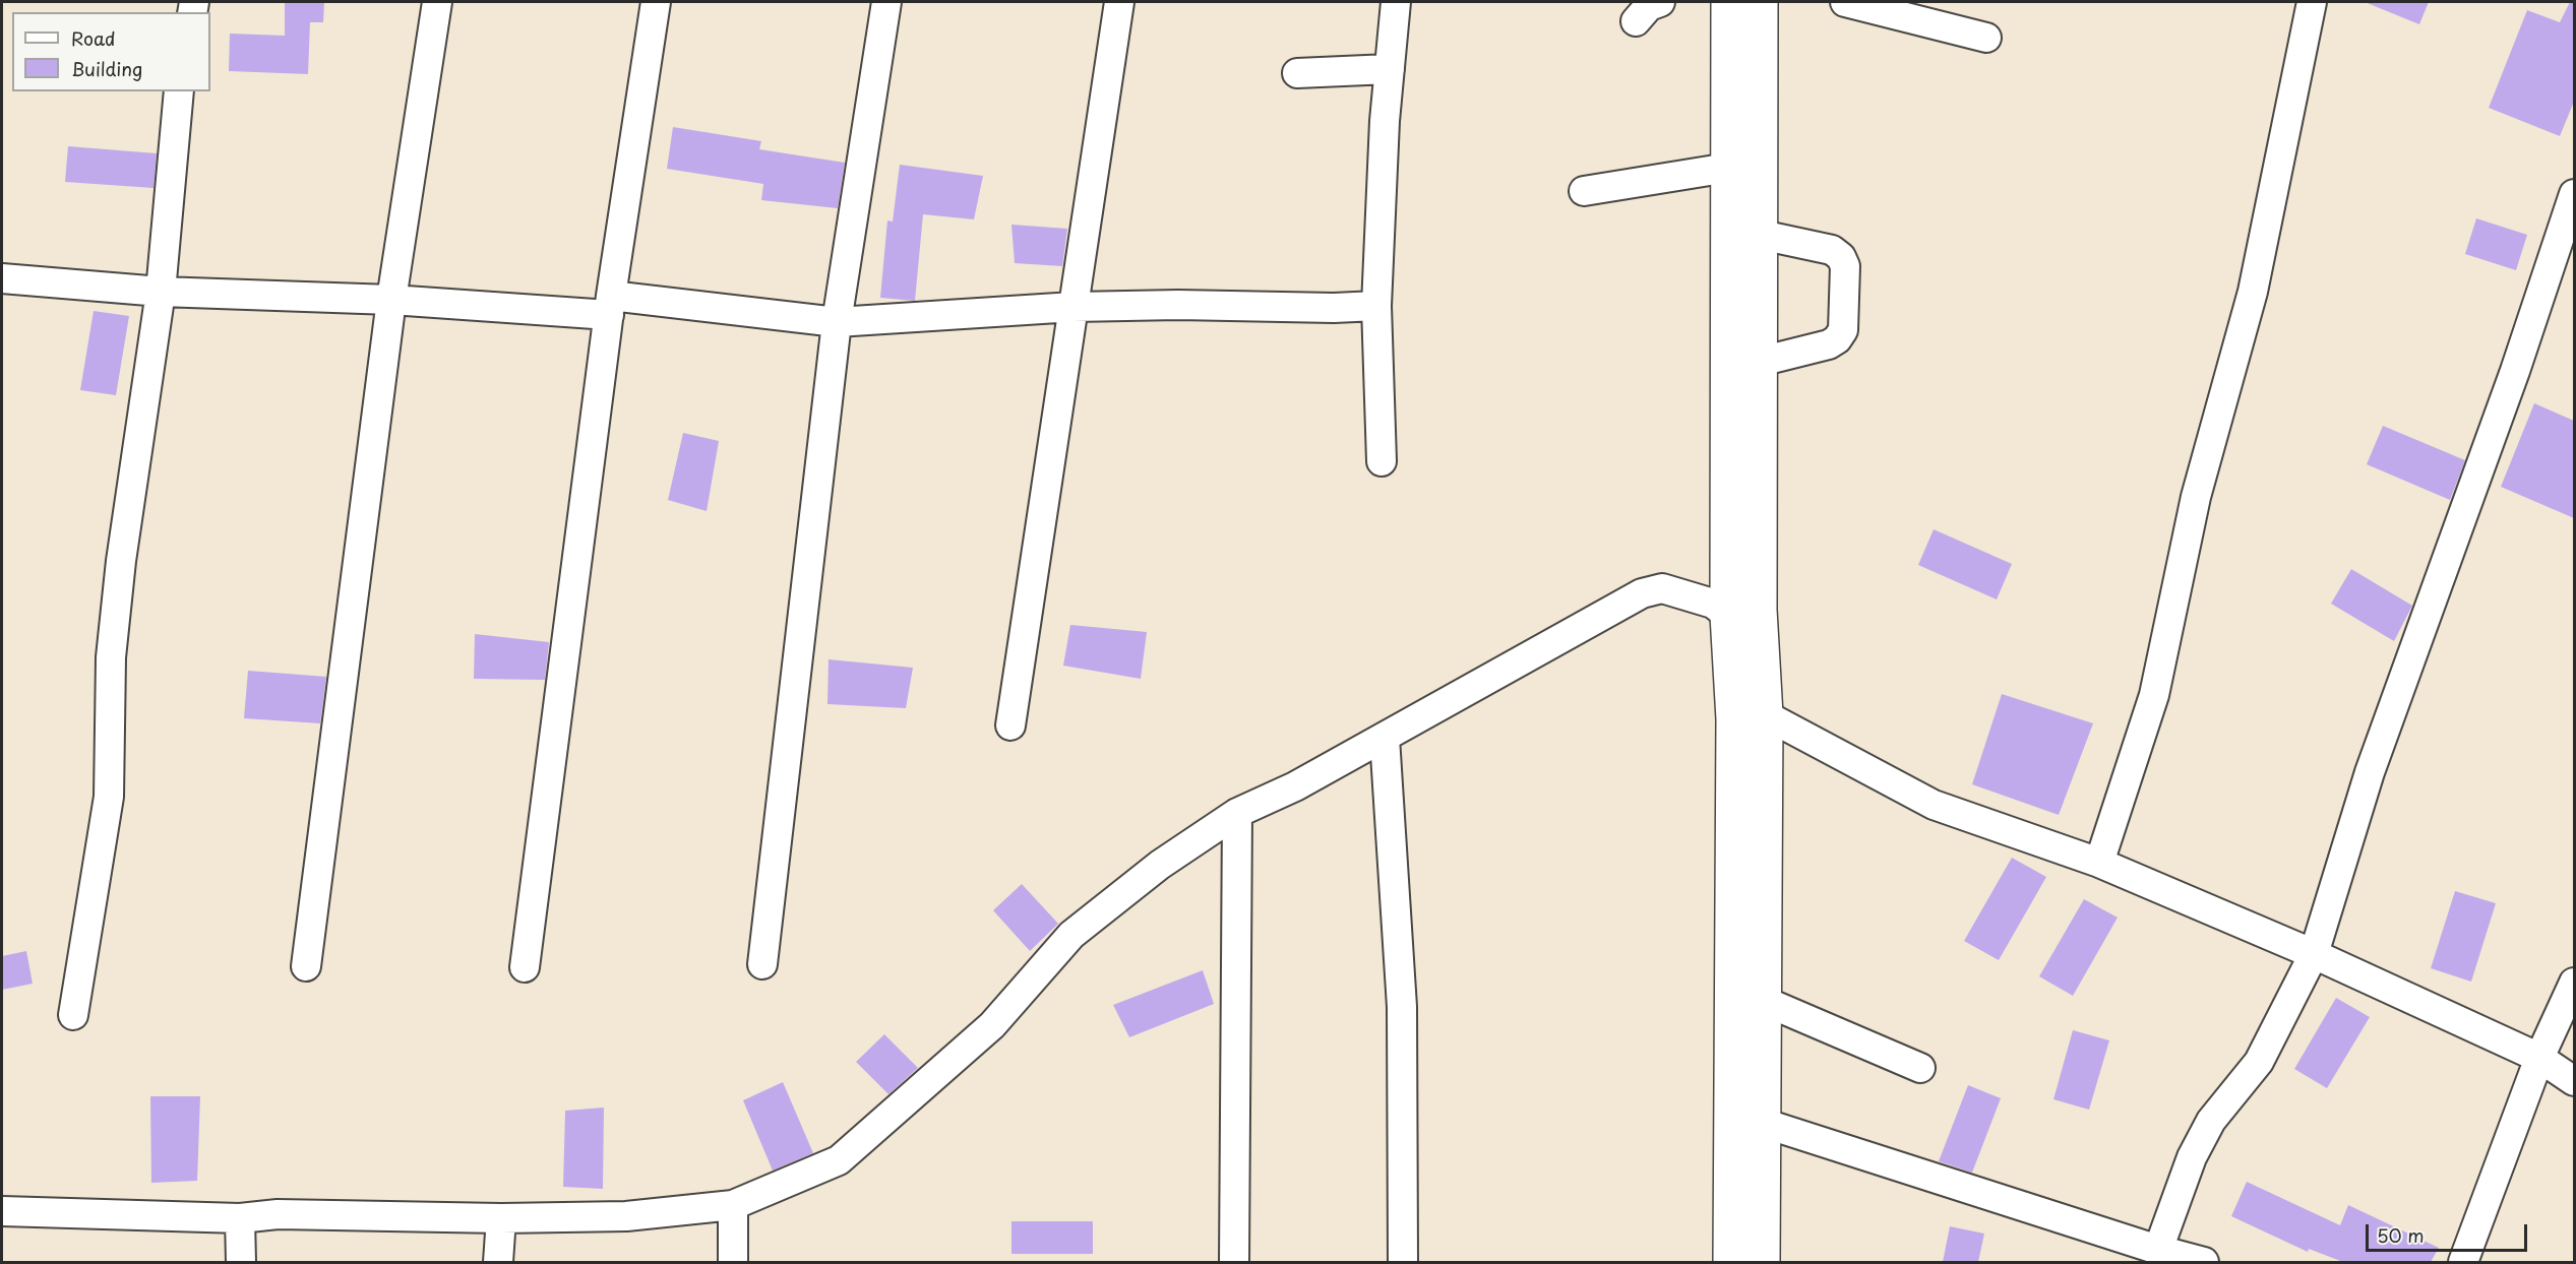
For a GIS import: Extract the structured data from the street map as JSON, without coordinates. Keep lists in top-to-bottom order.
{
  "legend": ["Road", "Building"],
  "scale_bar": "50 m"
}
